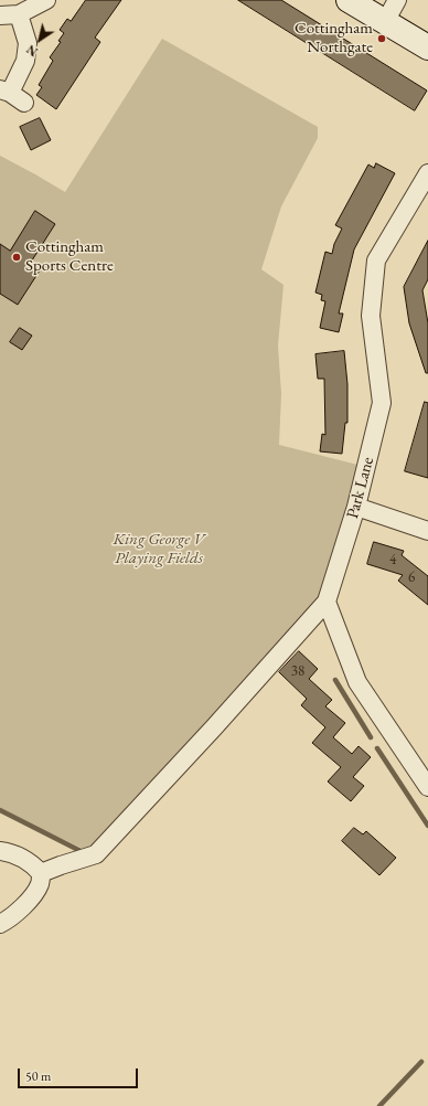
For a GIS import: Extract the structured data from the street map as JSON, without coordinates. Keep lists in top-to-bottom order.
{
  "streets": {
    "street": ["Park Lane"]
  },
  "parks": ["King George V Playing Fields"],
  "places": ["Cottingham Northgate", "Cottingham Sports Centre"],
  "house_numbers": ["4", "6", "38"],
  "scale_bar": "50 m",
  "north": "bottom left"
}
